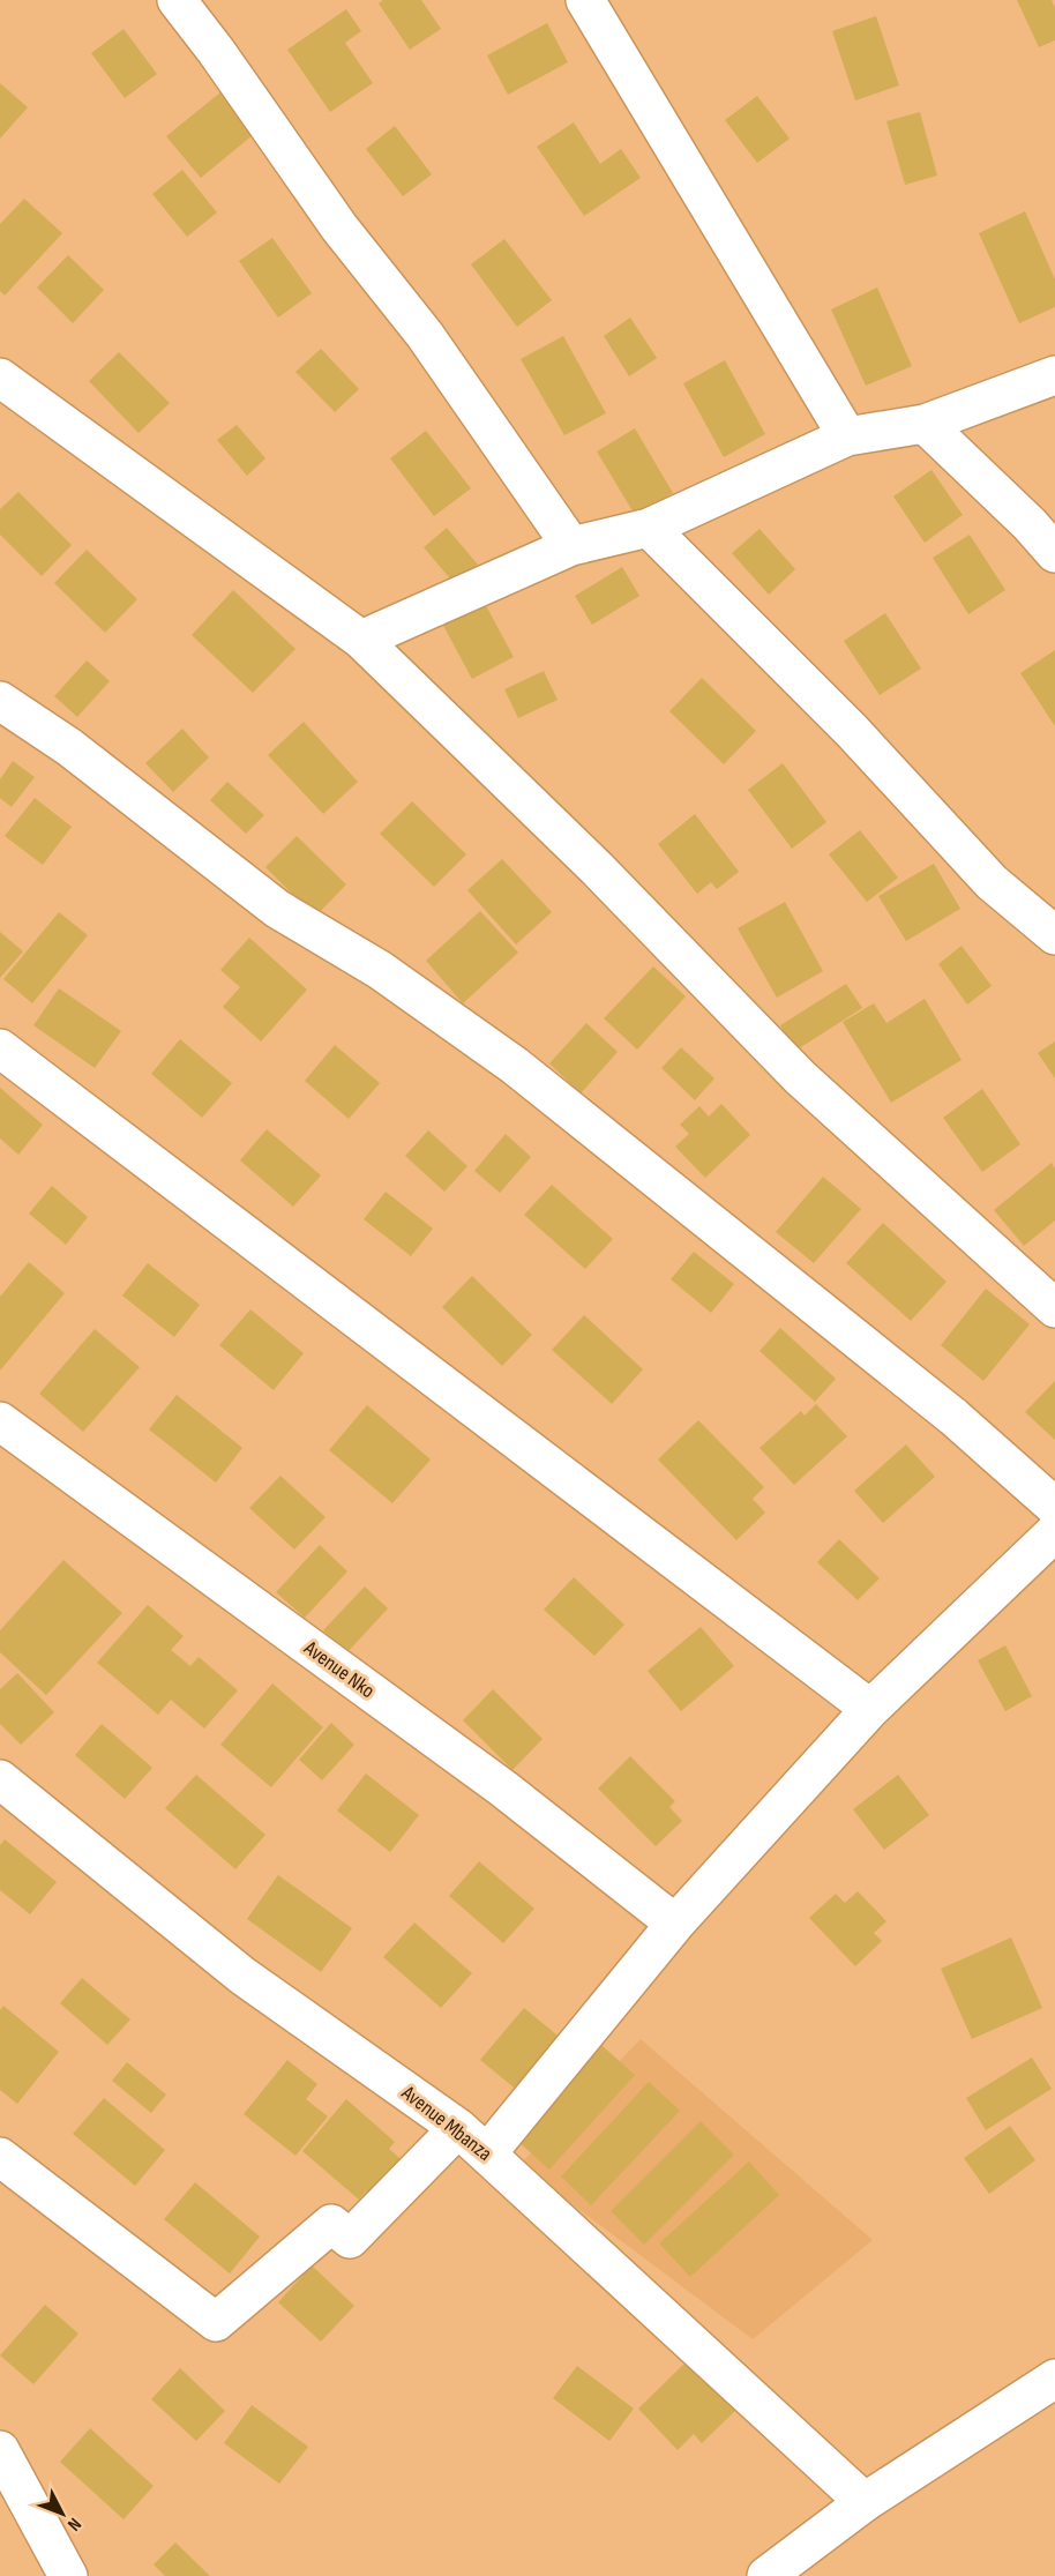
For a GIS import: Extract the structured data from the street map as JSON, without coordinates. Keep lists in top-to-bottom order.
{
  "streets": {
    "main road": ["Avenue Nko", "Avenue Mbanza"]
  },
  "north": "bottom right"
}
